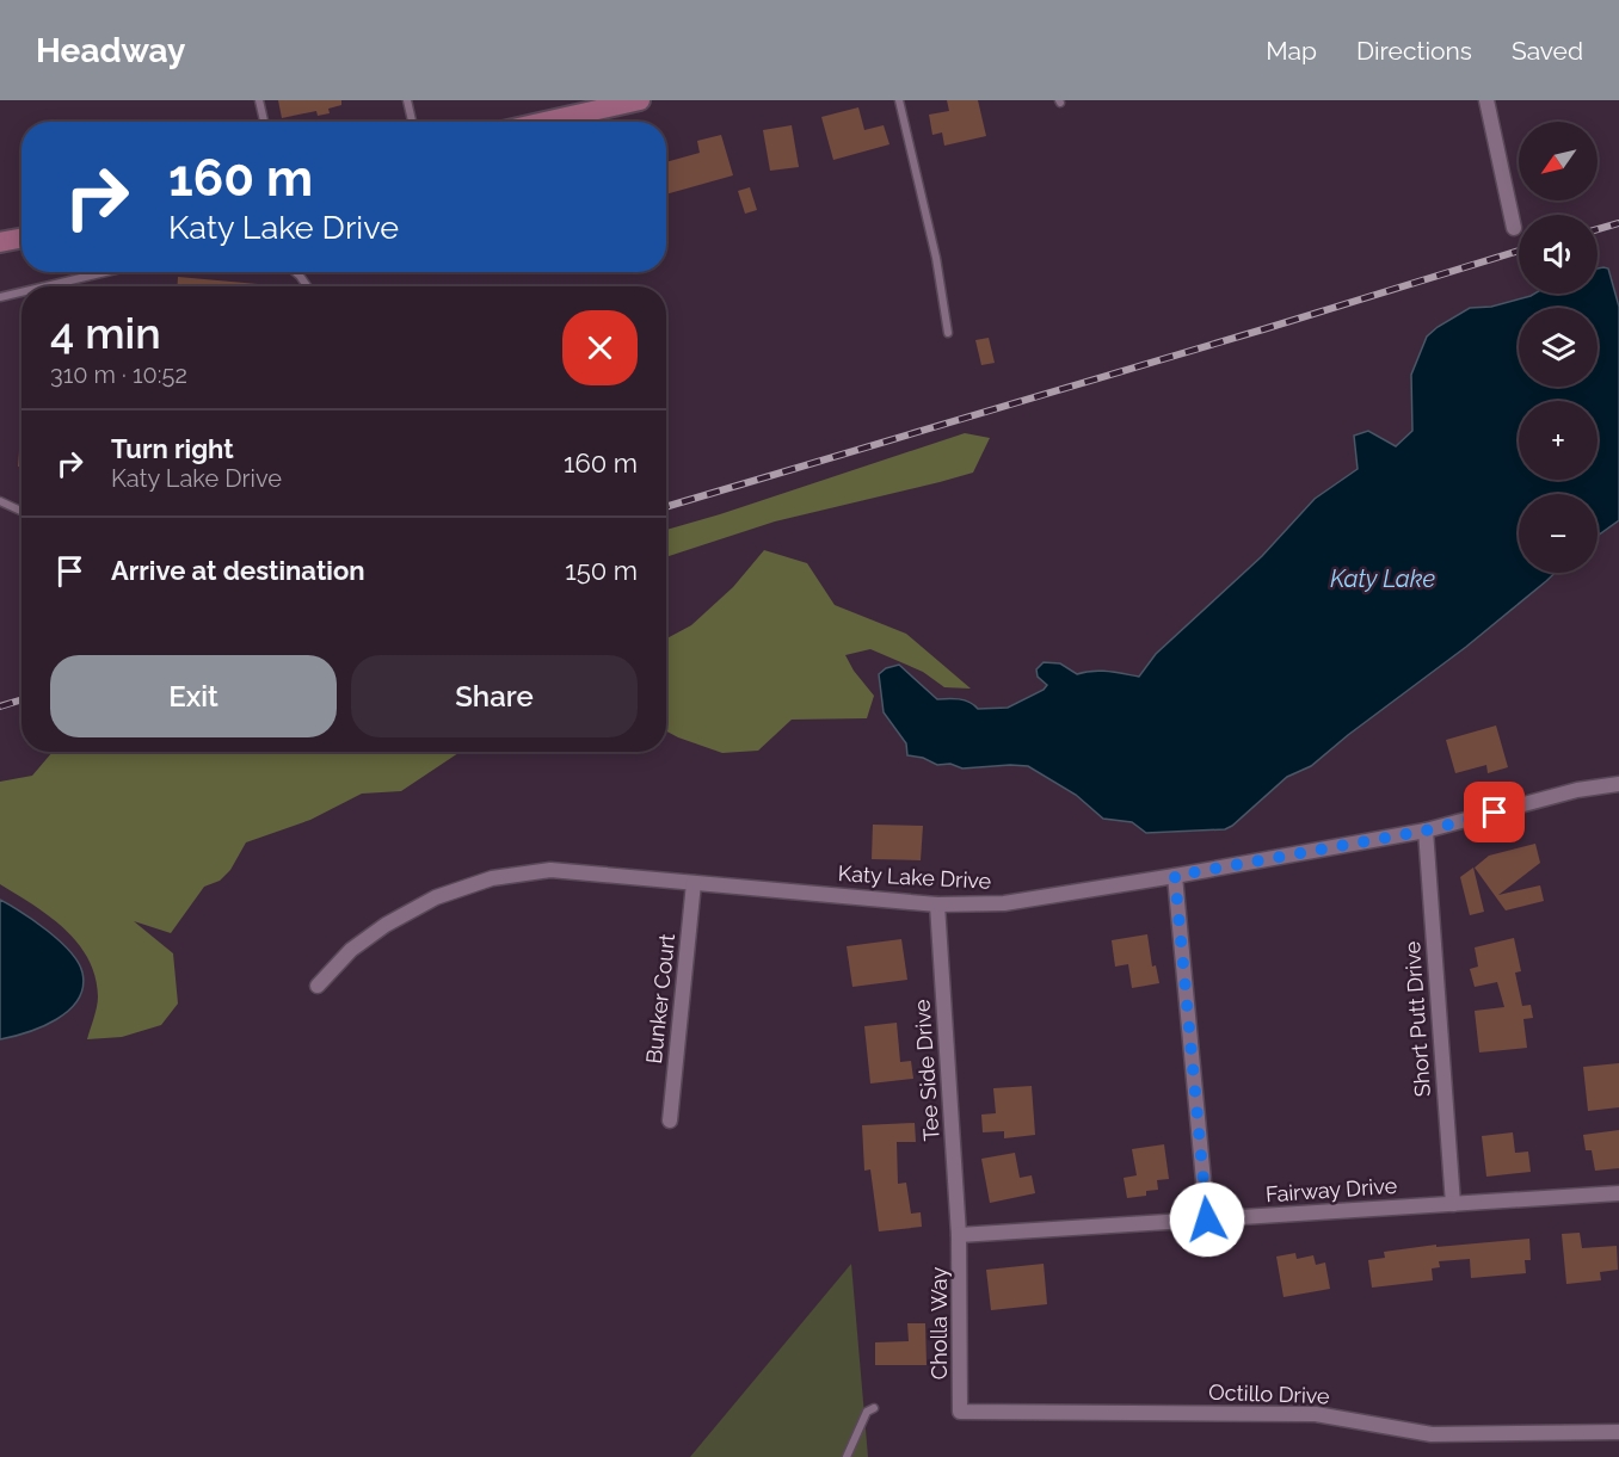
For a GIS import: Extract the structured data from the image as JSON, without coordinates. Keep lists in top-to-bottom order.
{
  "streets": {
    "street": [
      "Katy Lake Drive",
      "Bunker Court",
      "Short Putt Drive",
      "Tee Side Drive",
      "Fairway Drive",
      "Cholla Way",
      "Octillo Drive"
    ]
  },
  "crossings": [
    ["Katy Lake Drive", "Bunker Court"],
    ["Katy Lake Drive", "Short Putt Drive"],
    ["Katy Lake Drive", "Tee Side Drive"],
    ["Short Putt Drive", "Fairway Drive"],
    ["Tee Side Drive", "Fairway Drive"],
    ["Tee Side Drive", "Cholla Way"],
    ["Fairway Drive", "Cholla Way"],
    ["Cholla Way", "Octillo Drive"]
  ],
  "water": ["Katy Lake"],
  "north": "bottom left",
  "page": {
    "header": "Headway",
    "nav": ["Map", "Directions", "Saved"],
    "map_buttons": ["+", "−"],
    "turn": ["160 m", "Katy Lake Drive"],
    "heading": ["4 min", "310 m · 10:52"],
    "list": [
      {
        "name": "Turn right",
        "note": "Katy Lake Drive",
        "value": "160 m"
      },
      {
        "name": "Arrive at destination",
        "value": "150 m"
      }
    ],
    "buttons": ["Exit", "Share"]
  }
}
